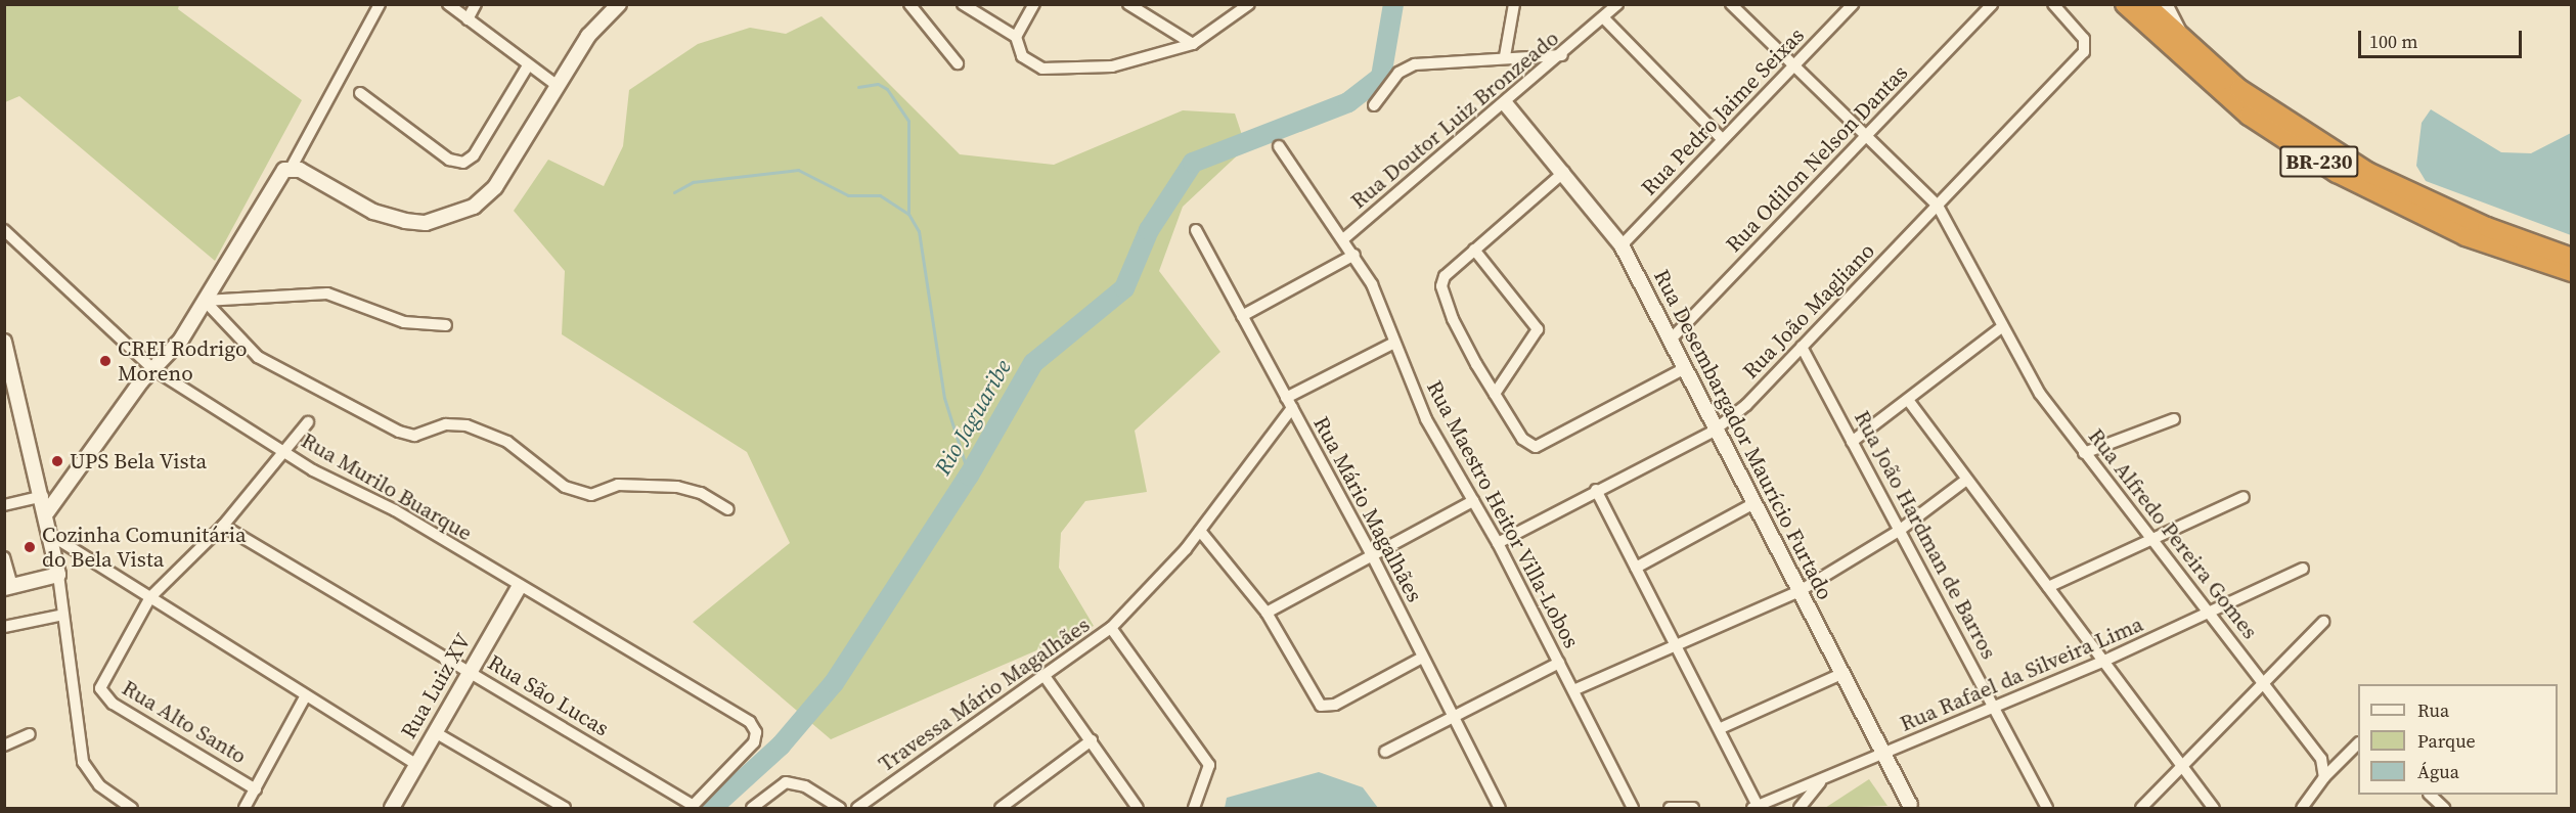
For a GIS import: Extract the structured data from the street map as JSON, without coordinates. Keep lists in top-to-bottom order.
{
  "streets": {
    "highway": ["BR-230"],
    "street": [
      "Rua Pedro Jaime Seixas",
      "Rua Doutor Luiz Bronzeado",
      "Rua Odilon Nelson Dantas",
      "Rua João Magliano",
      "Rua Desembargador Maurício Furtado",
      "Rua Murilo Buarque",
      "Rua Mário Magalhães",
      "Rua Maestro Heitor Villa-Lobos",
      "Rua Alfredo Pereira Gomes",
      "Rua João Hardman de Barros",
      "Rua Rafael da Silveira Lima",
      "Rua Luiz XV",
      "Travessa Mário Magalhães",
      "Rua São Lucas",
      "Rua Alto Santo"
    ]
  },
  "crossings": [
    ["Rua Pedro Jaime Seixas", "Rua Desembargador Maurício Furtado"],
    ["Rua Doutor Luiz Bronzeado", "Rua Desembargador Maurício Furtado"],
    ["Rua Doutor Luiz Bronzeado", "Rua Maestro Heitor Villa-Lobos"],
    ["Rua Odilon Nelson Dantas", "Rua Desembargador Maurício Furtado"],
    ["Rua João Magliano", "Rua Desembargador Maurício Furtado"],
    ["Rua João Magliano", "Rua Maestro Heitor Villa-Lobos"],
    ["Rua João Magliano", "Rua Alfredo Pereira Gomes"],
    ["Rua João Magliano", "Rua João Hardman de Barros"],
    ["Rua Desembargador Maurício Furtado", "Rua Rafael da Silveira Lima"],
    ["Rua Murilo Buarque", "Rua Luiz XV"],
    ["Rua Murilo Buarque", "Rua São Lucas"],
    ["Rua Mário Magalhães", "Travessa Mário Magalhães"],
    ["Rua Alfredo Pereira Gomes", "Rua Rafael da Silveira Lima"],
    ["Rua João Hardman de Barros", "Rua Rafael da Silveira Lima"],
    ["Rua Luiz XV", "Rua São Lucas"]
  ],
  "water": ["Rio Jaguaribe"],
  "places": ["CREI Rodrigo Moreno", "UPS Bela Vista", "Cozinha Comunitária do Bela Vista"],
  "legend": ["Rua", "Parque", "Água"],
  "scale_bar": "100 m"
}
